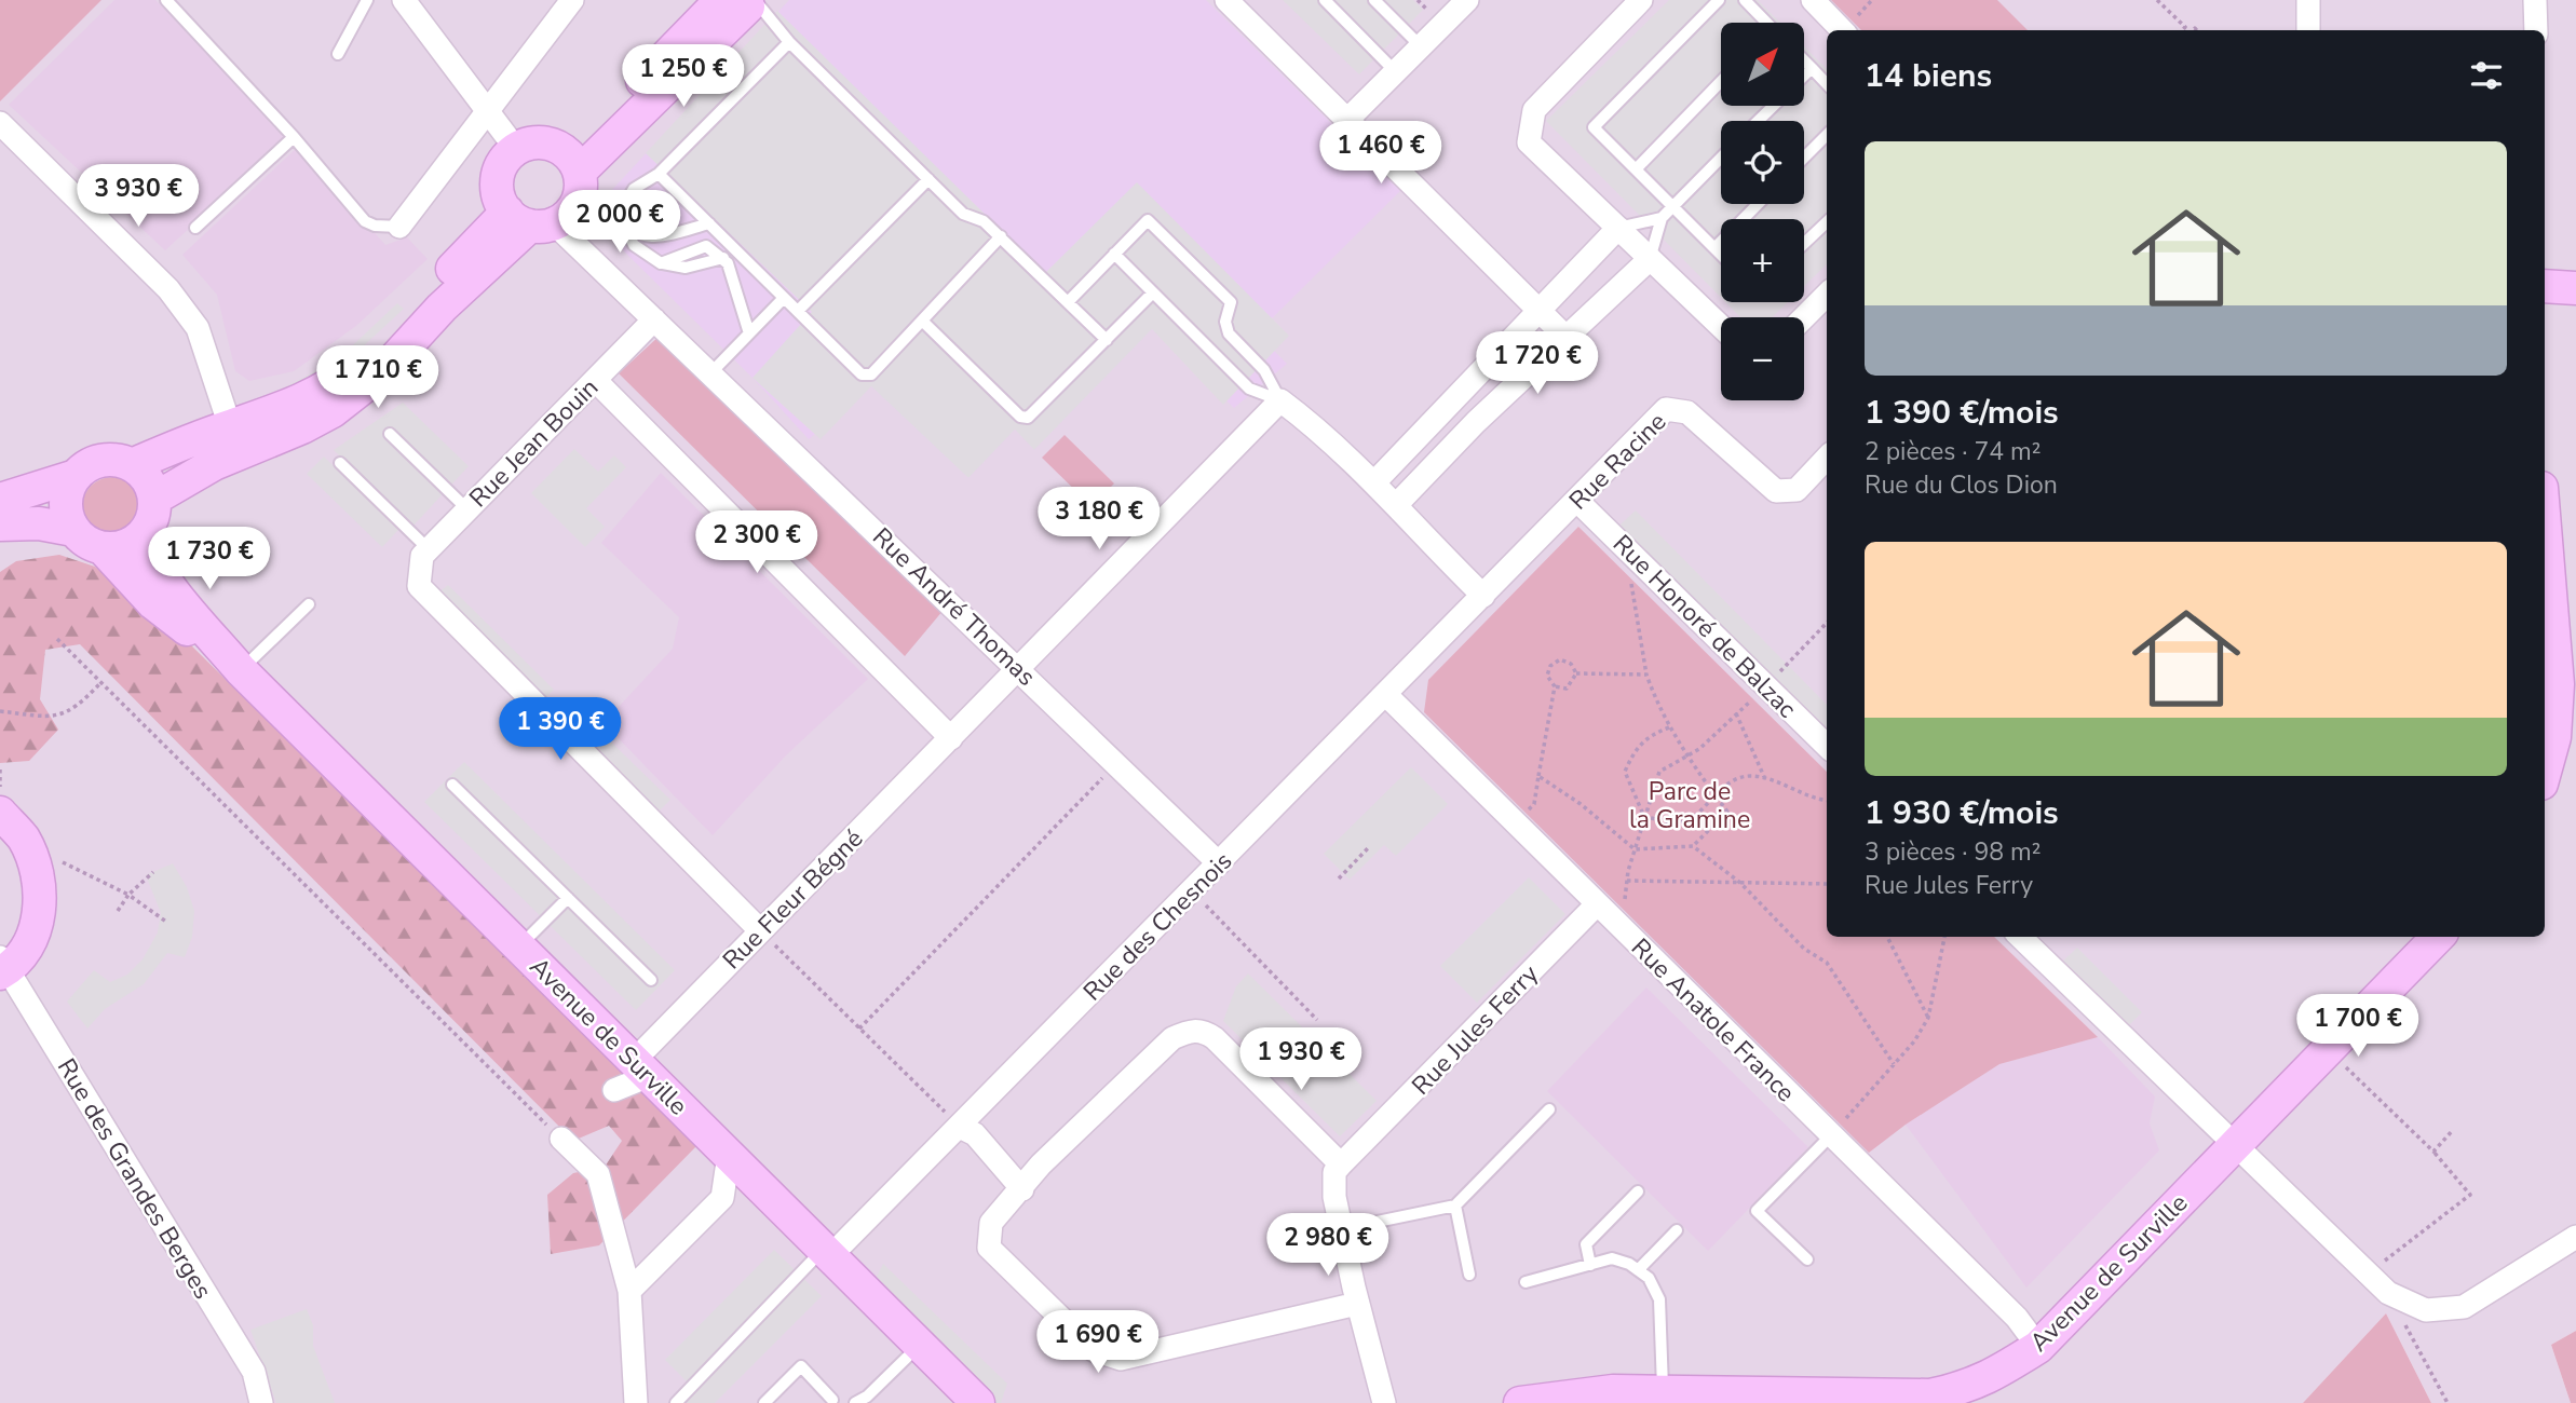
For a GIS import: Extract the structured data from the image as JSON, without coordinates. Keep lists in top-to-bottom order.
{
  "streets": {
    "street": [
      "Rue Jean Bouin",
      "Rue Racine",
      "Rue André Thomas",
      "Rue Honoré de Balzac",
      "Rue Fleur Bégné",
      "Rue des Chesnois",
      "Rue Anatole France",
      "Rue Jules Ferry",
      "Avenue de Surville",
      "Rue des Grandes Berges"
    ]
  },
  "crossings": [
    ["Rue Jean Bouin", "Rue André Thomas"],
    ["Rue Racine", "Rue Honoré de Balzac"],
    ["Rue Racine", "Rue des Chesnois"],
    ["Rue André Thomas", "Rue Fleur Bégné"],
    ["Rue André Thomas", "Rue des Chesnois"],
    ["Rue Fleur Bégné", "Avenue de Surville"],
    ["Rue des Chesnois", "Rue Anatole France"],
    ["Rue des Chesnois", "Avenue de Surville"],
    ["Rue Anatole France", "Rue Jules Ferry"],
    ["Rue Anatole France", "Avenue de Surville"]
  ],
  "parks": ["Parc de la Gramine"],
  "north": "top right",
  "page": {
    "map_buttons": ["+", "−"],
    "heading": "14 biens",
    "price": [
      "1 250 €",
      "1 460 €",
      "3 930 €",
      "2 000 €",
      "1 720 €",
      "1 710 €",
      "3 180 €",
      "2 300 €",
      "1 730 €",
      "1 390 €",
      "1 700 €",
      "1 930 €",
      "2 980 €",
      "1 690 €"
    ],
    "list": [
      {
        "name": "1 390 €/mois",
        "note": "2 pièces · 74 m² · Rue du Clos Dion"
      },
      {
        "name": "1 930 €/mois",
        "note": "3 pièces · 98 m² · Rue Jules Ferry"
      }
    ]
  }
}
